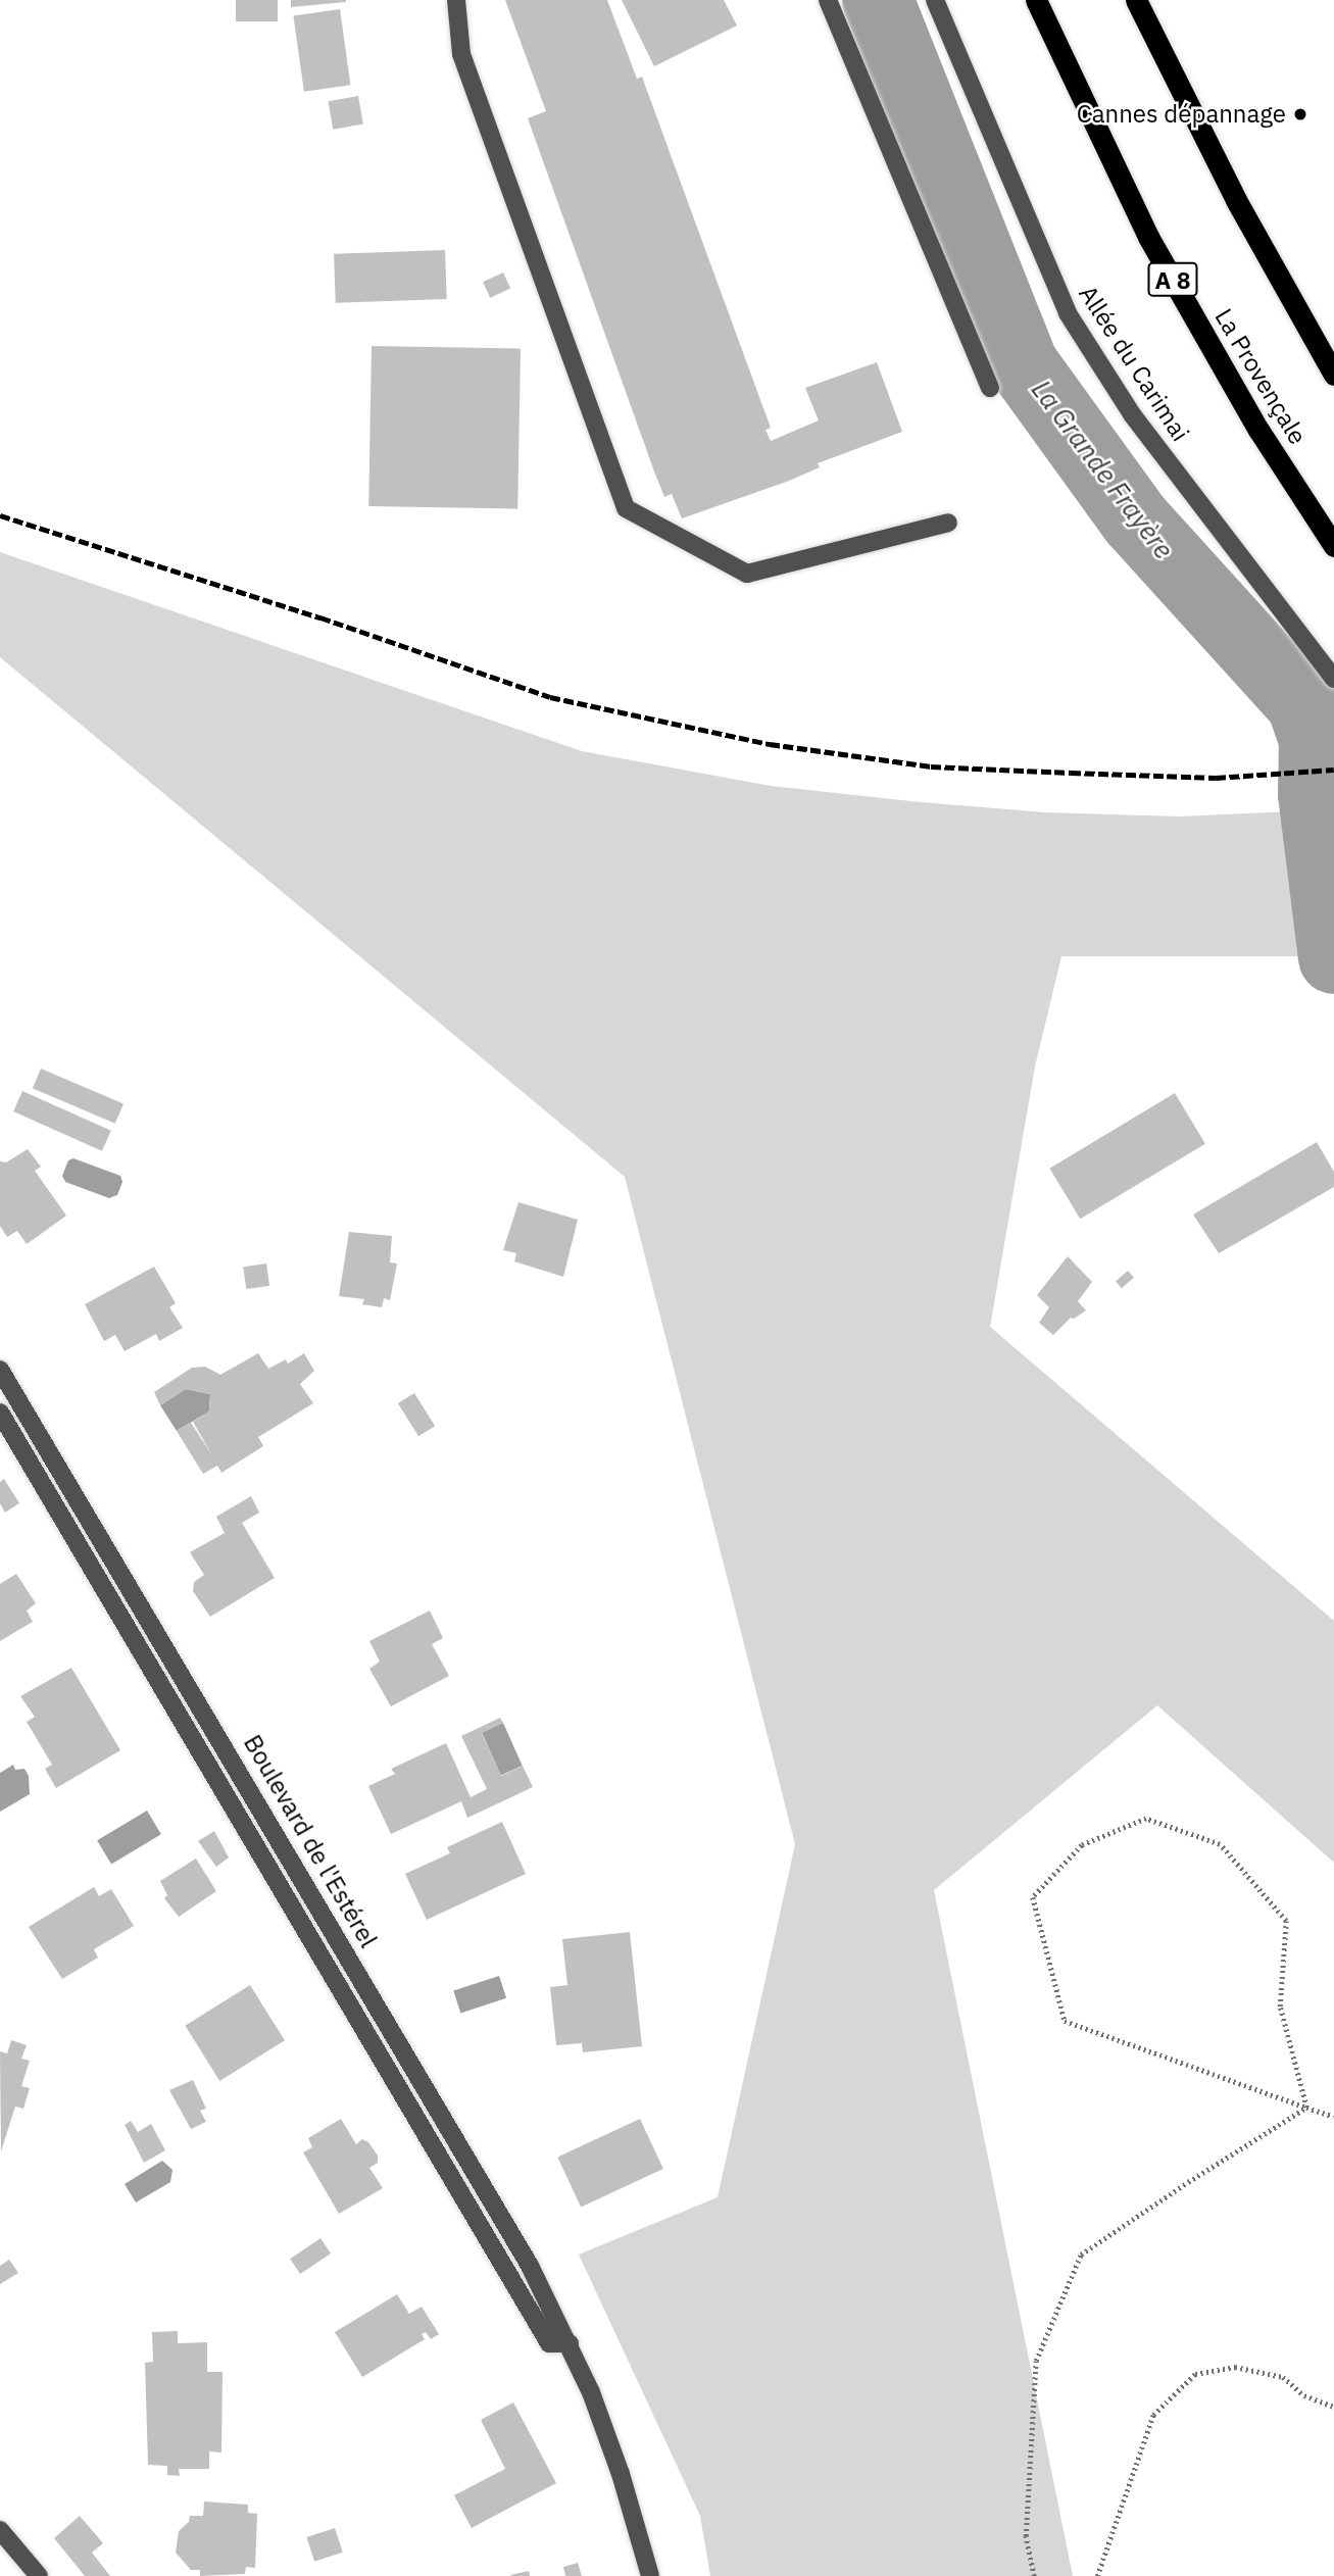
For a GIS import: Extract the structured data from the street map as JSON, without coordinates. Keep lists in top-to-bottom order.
{
  "streets": {
    "highway": ["A 8", "La Provençale"],
    "street": ["Allée du Carimai", "Boulevard de l'Estérel"]
  },
  "water": ["La Grande Frayère"],
  "places": ["Cannes dépannage"]
}
